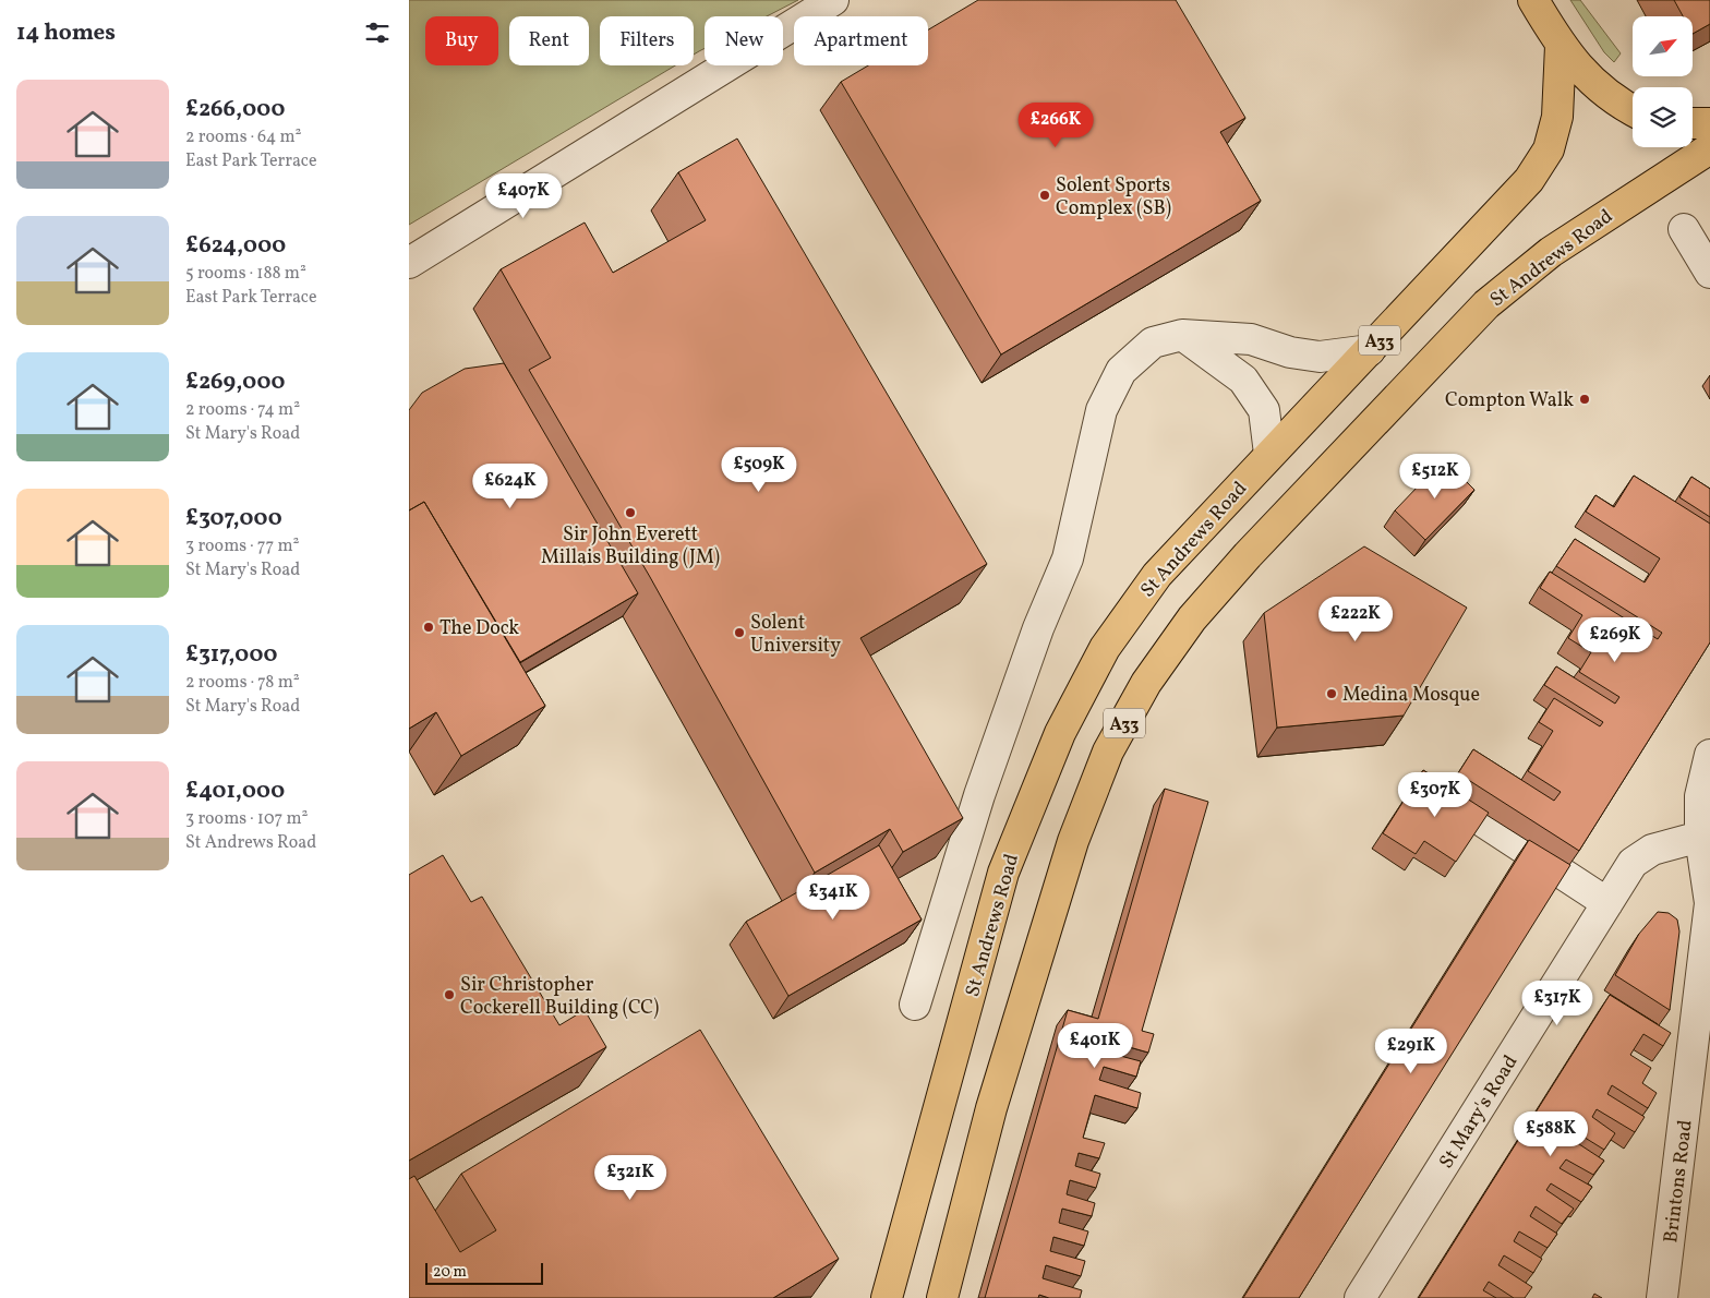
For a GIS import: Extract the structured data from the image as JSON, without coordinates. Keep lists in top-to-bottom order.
{
  "streets": {
    "main road": ["St Andrews Road", "A33"],
    "street": ["St Mary's Road", "Brintons Road"]
  },
  "crossings": [
    ["St Mary's Road", "Brintons Road"]
  ],
  "places": [
    "Solent Sports Complex (SB)",
    "Compton Walk",
    "Sir John Everett Millais Building (JM)",
    "The Dock",
    "Solent University",
    "Medina Mosque",
    "Sir Christopher Cockerell Building (CC)"
  ],
  "scale_bar": "20 m",
  "north": "top right",
  "page": {
    "heading": "14 homes",
    "chip": [
      "Buy",
      "Rent",
      "Filters",
      "New",
      "Apartment"
    ],
    "list": [
      {
        "name": "£266,000",
        "note": "2 rooms · 64 m² · East Park Terrace"
      },
      {
        "name": "£624,000",
        "note": "5 rooms · 188 m² · East Park Terrace"
      },
      {
        "name": "£269,000",
        "note": "2 rooms · 74 m² · St Mary's Road"
      },
      {
        "name": "£307,000",
        "note": "3 rooms · 77 m² · St Mary's Road"
      },
      {
        "name": "£317,000",
        "note": "2 rooms · 78 m² · St Mary's Road"
      },
      {
        "name": "£401,000",
        "note": "3 rooms · 107 m² · St Andrews Road"
      }
    ],
    "price": [
      "£266K",
      "£407K",
      "£509K",
      "£512K",
      "£624K",
      "£222K",
      "£269K",
      "£307K",
      "£341K",
      "£317K",
      "£401K",
      "£291K",
      "£588K",
      "£321K"
    ],
    "scale": "20 m"
  }
}
